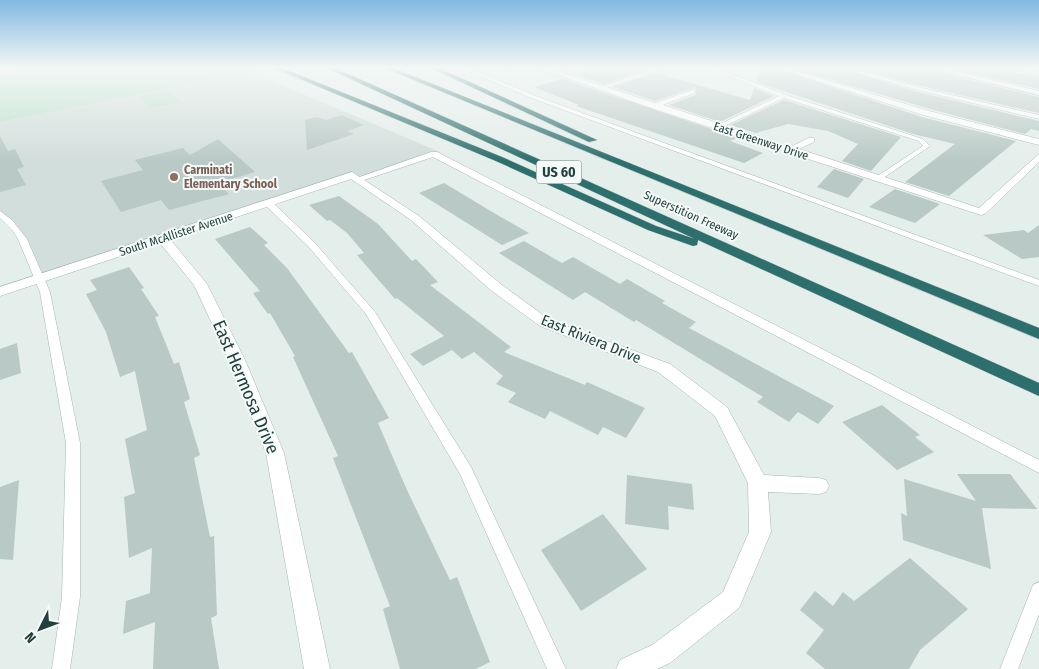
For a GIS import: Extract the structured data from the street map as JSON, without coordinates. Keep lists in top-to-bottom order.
{
  "streets": {
    "highway": ["US 60", "Superstition Freeway"],
    "street": [
      "East Greenway Drive",
      "South McAllister Avenue",
      "East Riviera Drive",
      "East Hermosa Drive"
    ]
  },
  "crossings": [
    ["South McAllister Avenue", "East Riviera Drive"],
    ["South McAllister Avenue", "East Hermosa Drive"]
  ],
  "places": ["Carminati Elementary School"],
  "north": "bottom left"
}
